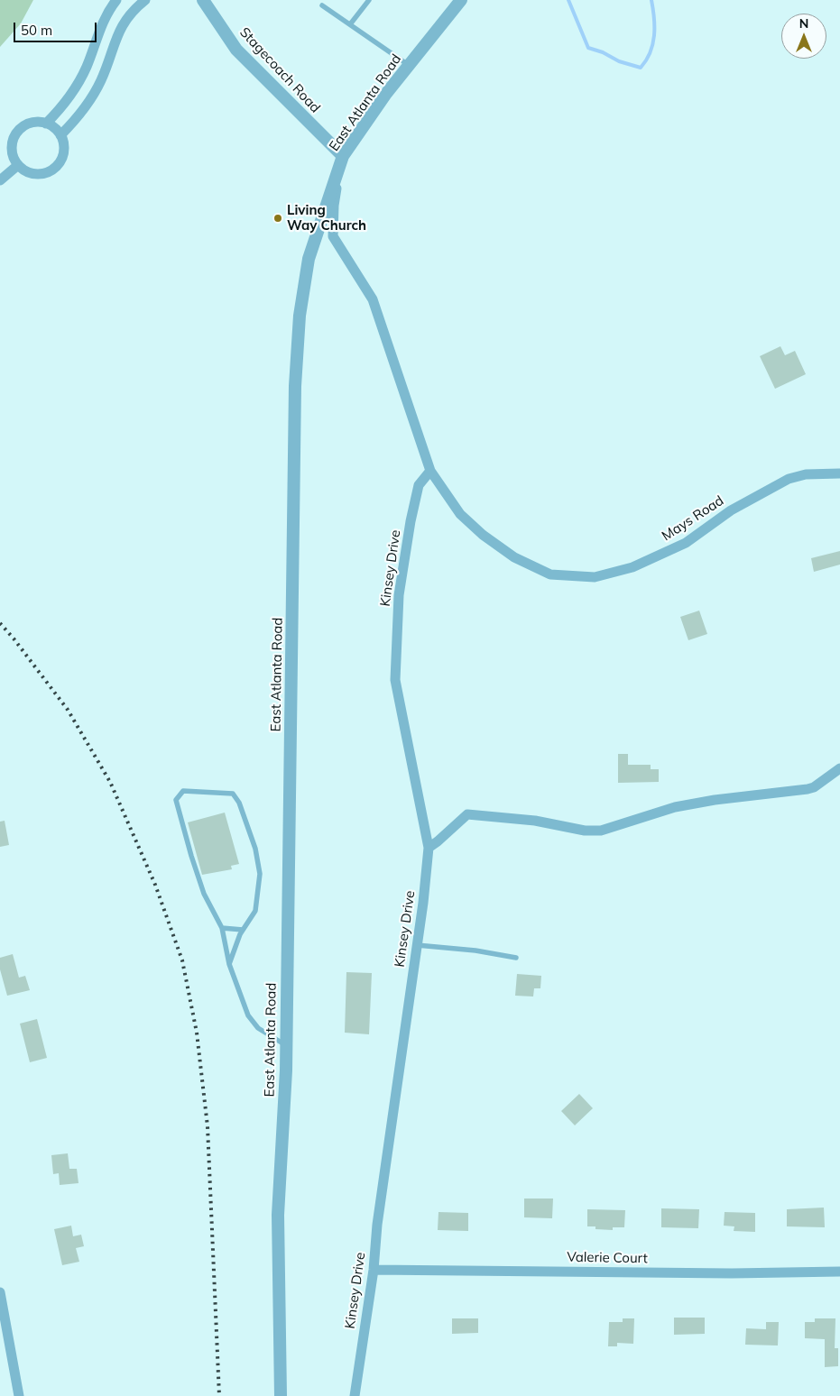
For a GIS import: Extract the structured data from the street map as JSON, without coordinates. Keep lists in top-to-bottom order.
{
  "streets": {
    "street": [
      "Stagecoach Road",
      "East Atlanta Road",
      "Mays Road",
      "Kinsey Drive",
      "Valerie Court"
    ]
  },
  "crossings": [
    ["Stagecoach Road", "East Atlanta Road"],
    ["Stagecoach Road", "Mays Road"],
    ["East Atlanta Road", "Mays Road"],
    ["Mays Road", "Kinsey Drive"],
    ["Kinsey Drive", "Valerie Court"]
  ],
  "places": ["Living Way Church"],
  "scale_bar": "50 m",
  "north": "top"
}
